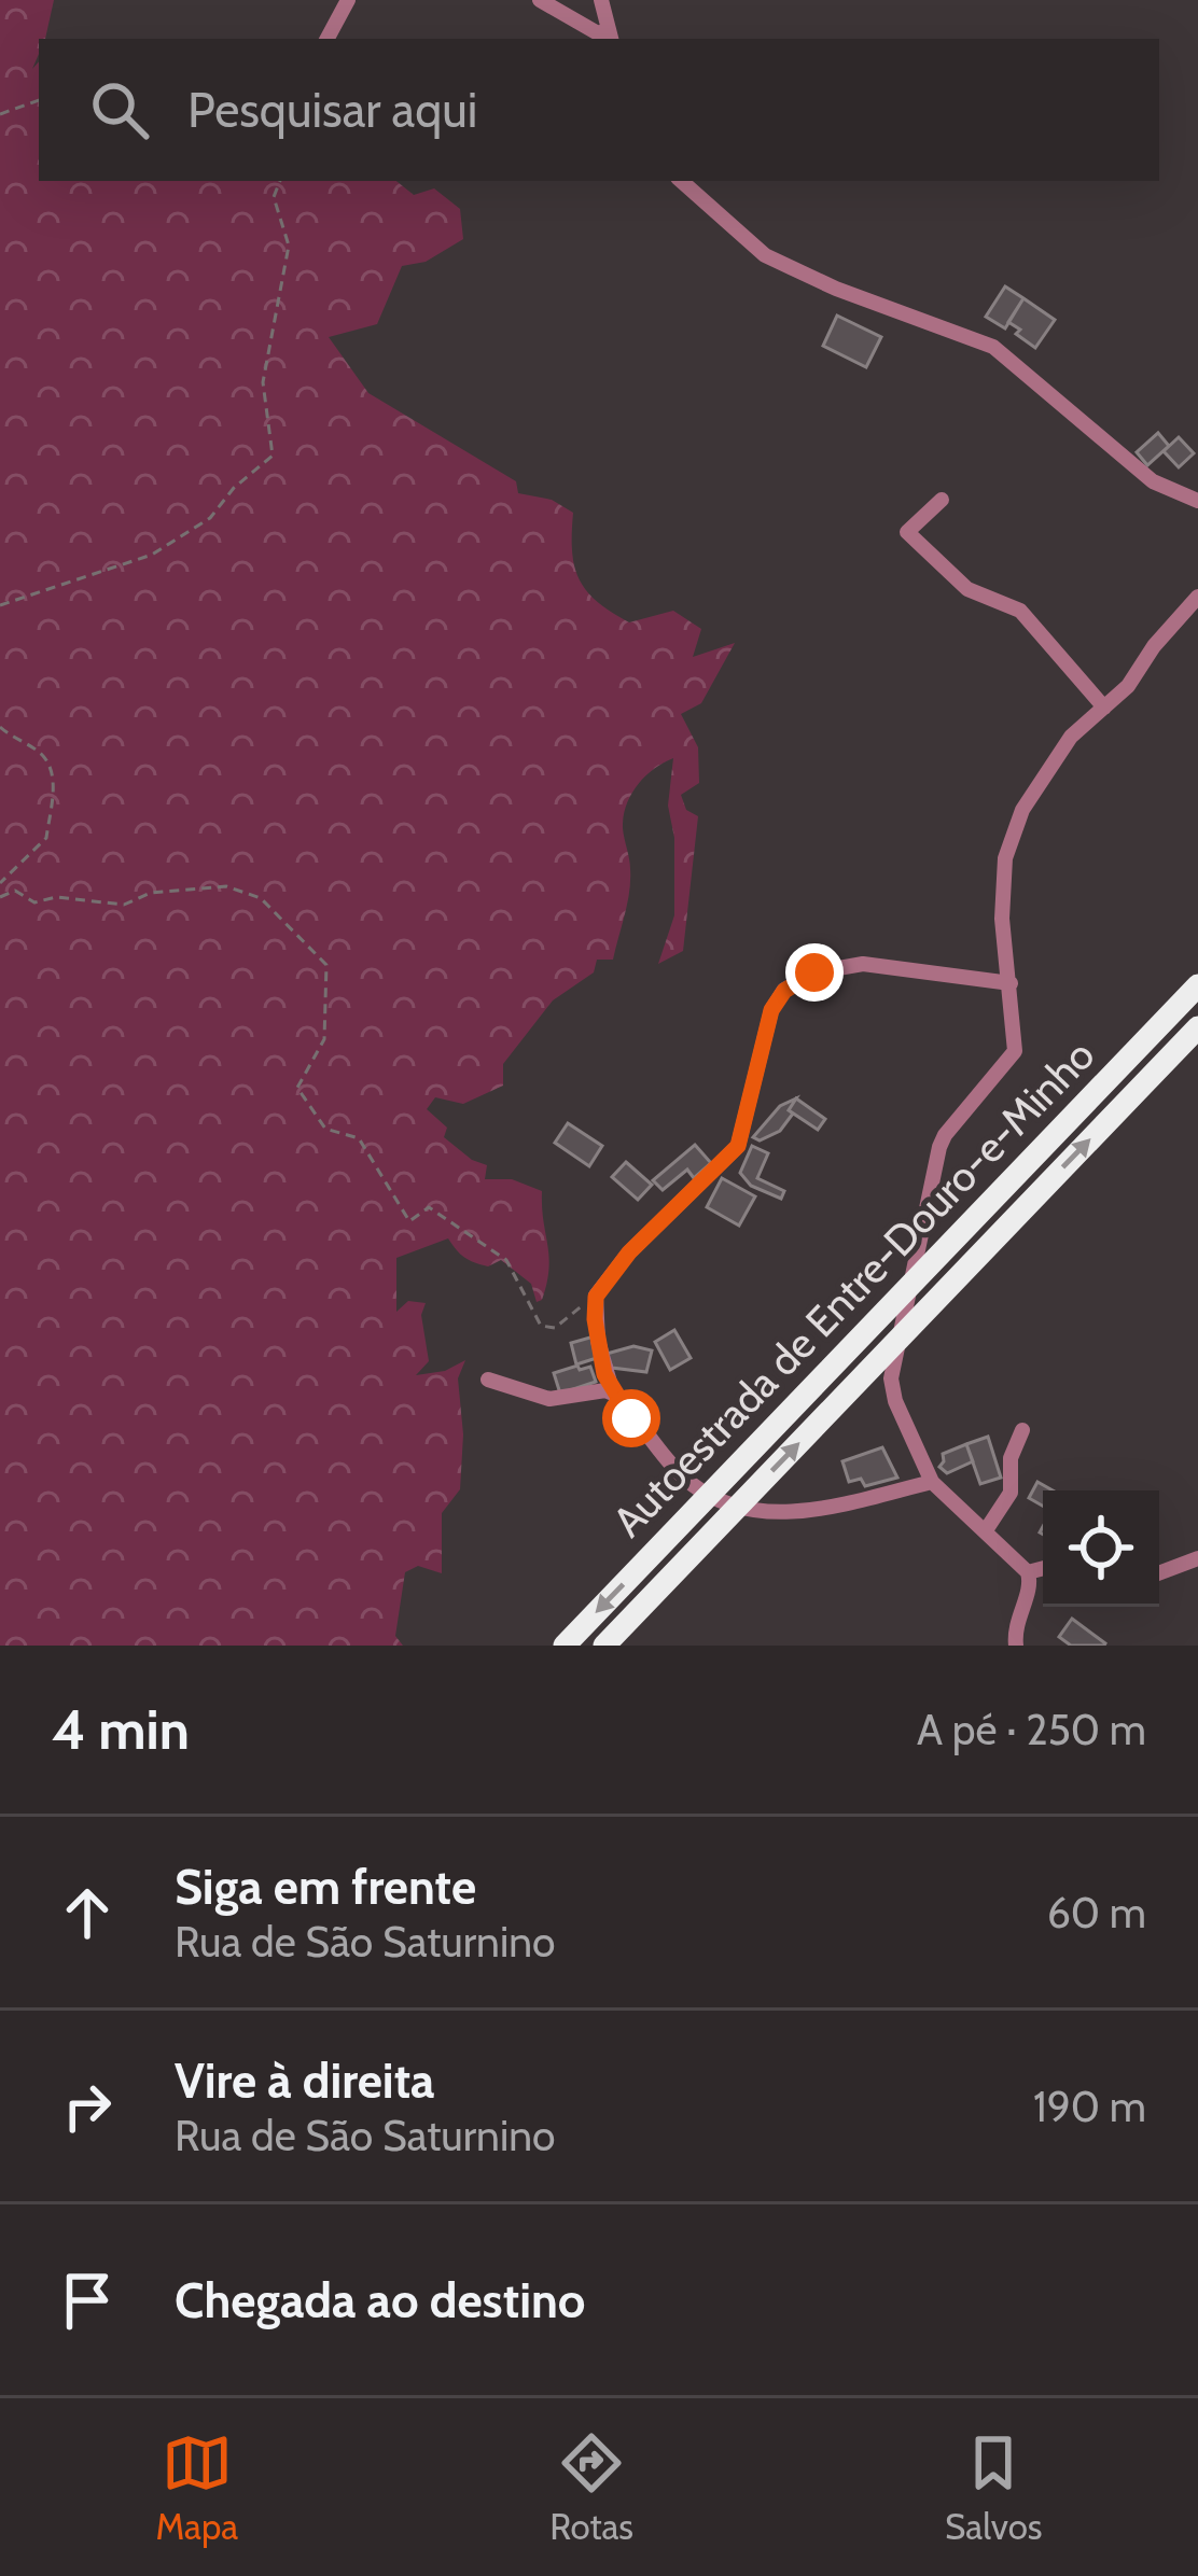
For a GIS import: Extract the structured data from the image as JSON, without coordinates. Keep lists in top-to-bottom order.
{
  "streets": {
    "highway": ["Autoestrada de Entre-Douro-e-Minho"]
  },
  "page": {
    "search": "Pesquisar aqui",
    "heading": ["4 min", "A pé · 250 m"],
    "list": [
      ["Siga em frente", "Rua de São Saturnino", "60 m"],
      ["Vire à direita", "Rua de São Saturnino", "190 m"],
      "Chegada ao destino"
    ],
    "nav": ["Mapa", "Rotas", "Salvos"]
  }
}
